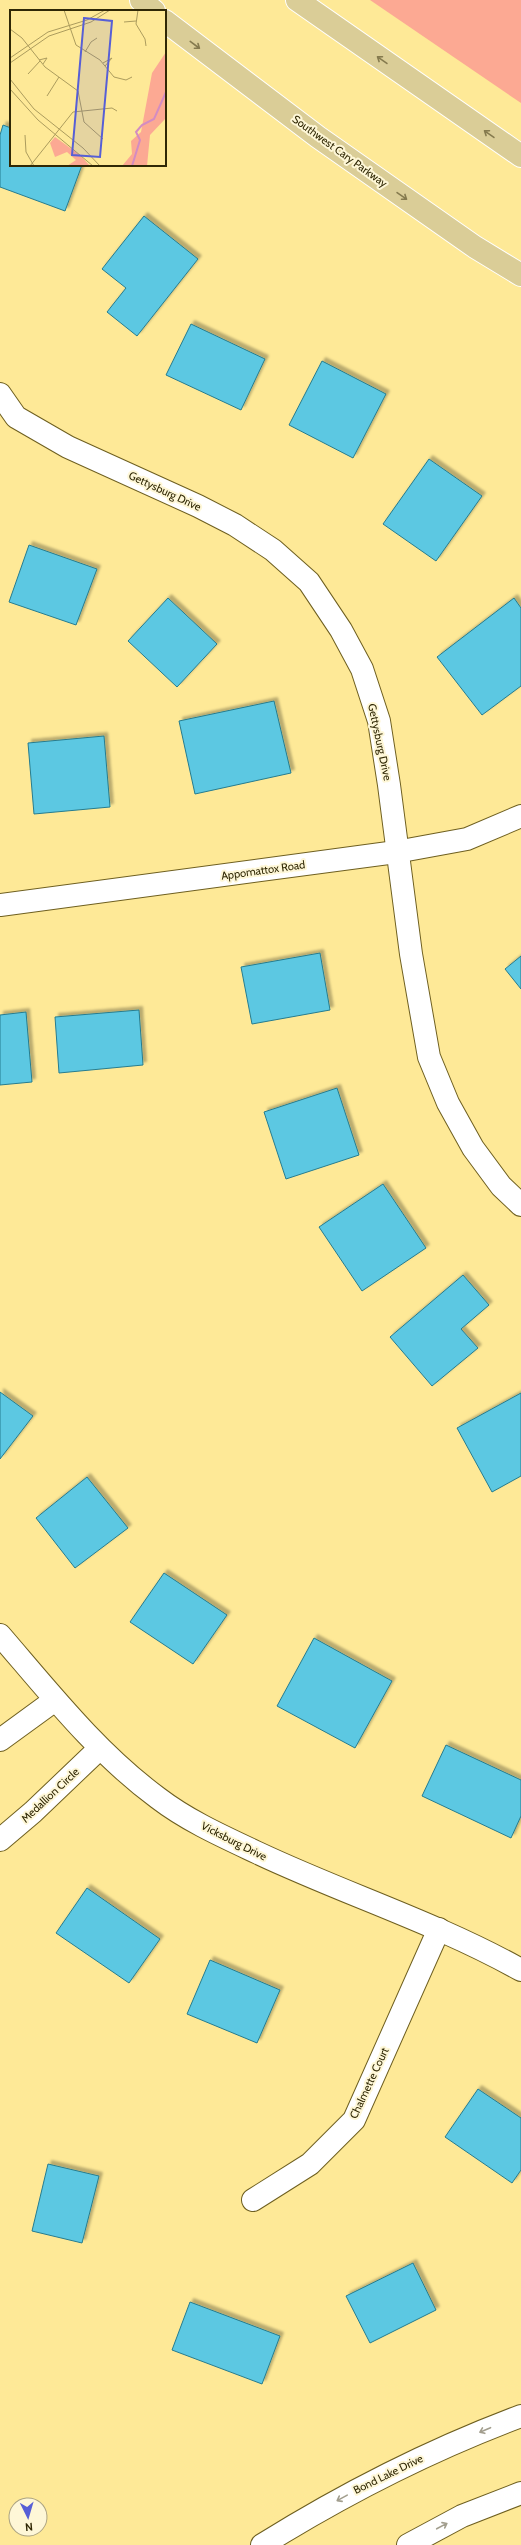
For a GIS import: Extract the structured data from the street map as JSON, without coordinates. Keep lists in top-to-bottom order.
{
  "streets": {
    "main road": ["Southwest Cary Parkway"],
    "street": [
      "Gettysburg Drive",
      "Appomattox Road",
      "Medallion Circle",
      "Vicksburg Drive",
      "Chalmette Court",
      "Bond Lake Drive"
    ]
  },
  "crossings": [
    ["Gettysburg Drive", "Appomattox Road"],
    ["Medallion Circle", "Vicksburg Drive"],
    ["Vicksburg Drive", "Chalmette Court"]
  ],
  "north": "bottom"
}
